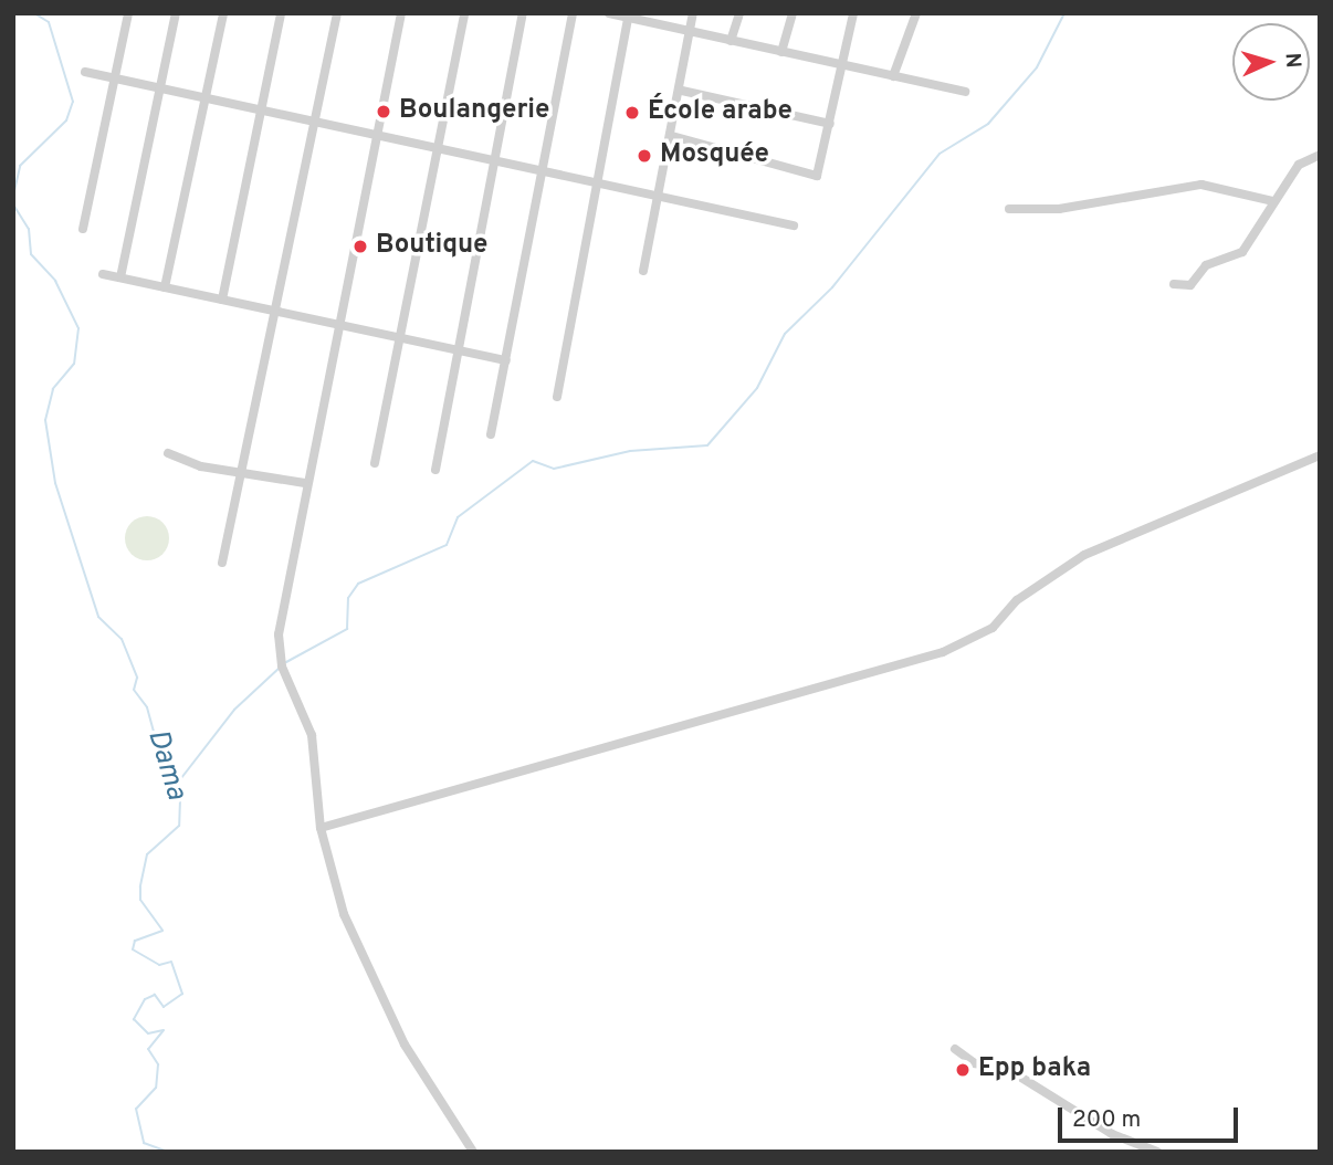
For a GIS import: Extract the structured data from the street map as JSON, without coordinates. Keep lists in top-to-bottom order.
{
  "water": ["Dama"],
  "places": [
    "Boulangerie",
    "École arabe",
    "Mosquée",
    "Boutique",
    "Epp baka"
  ],
  "scale_bar": "200 m",
  "north": "right"
}
